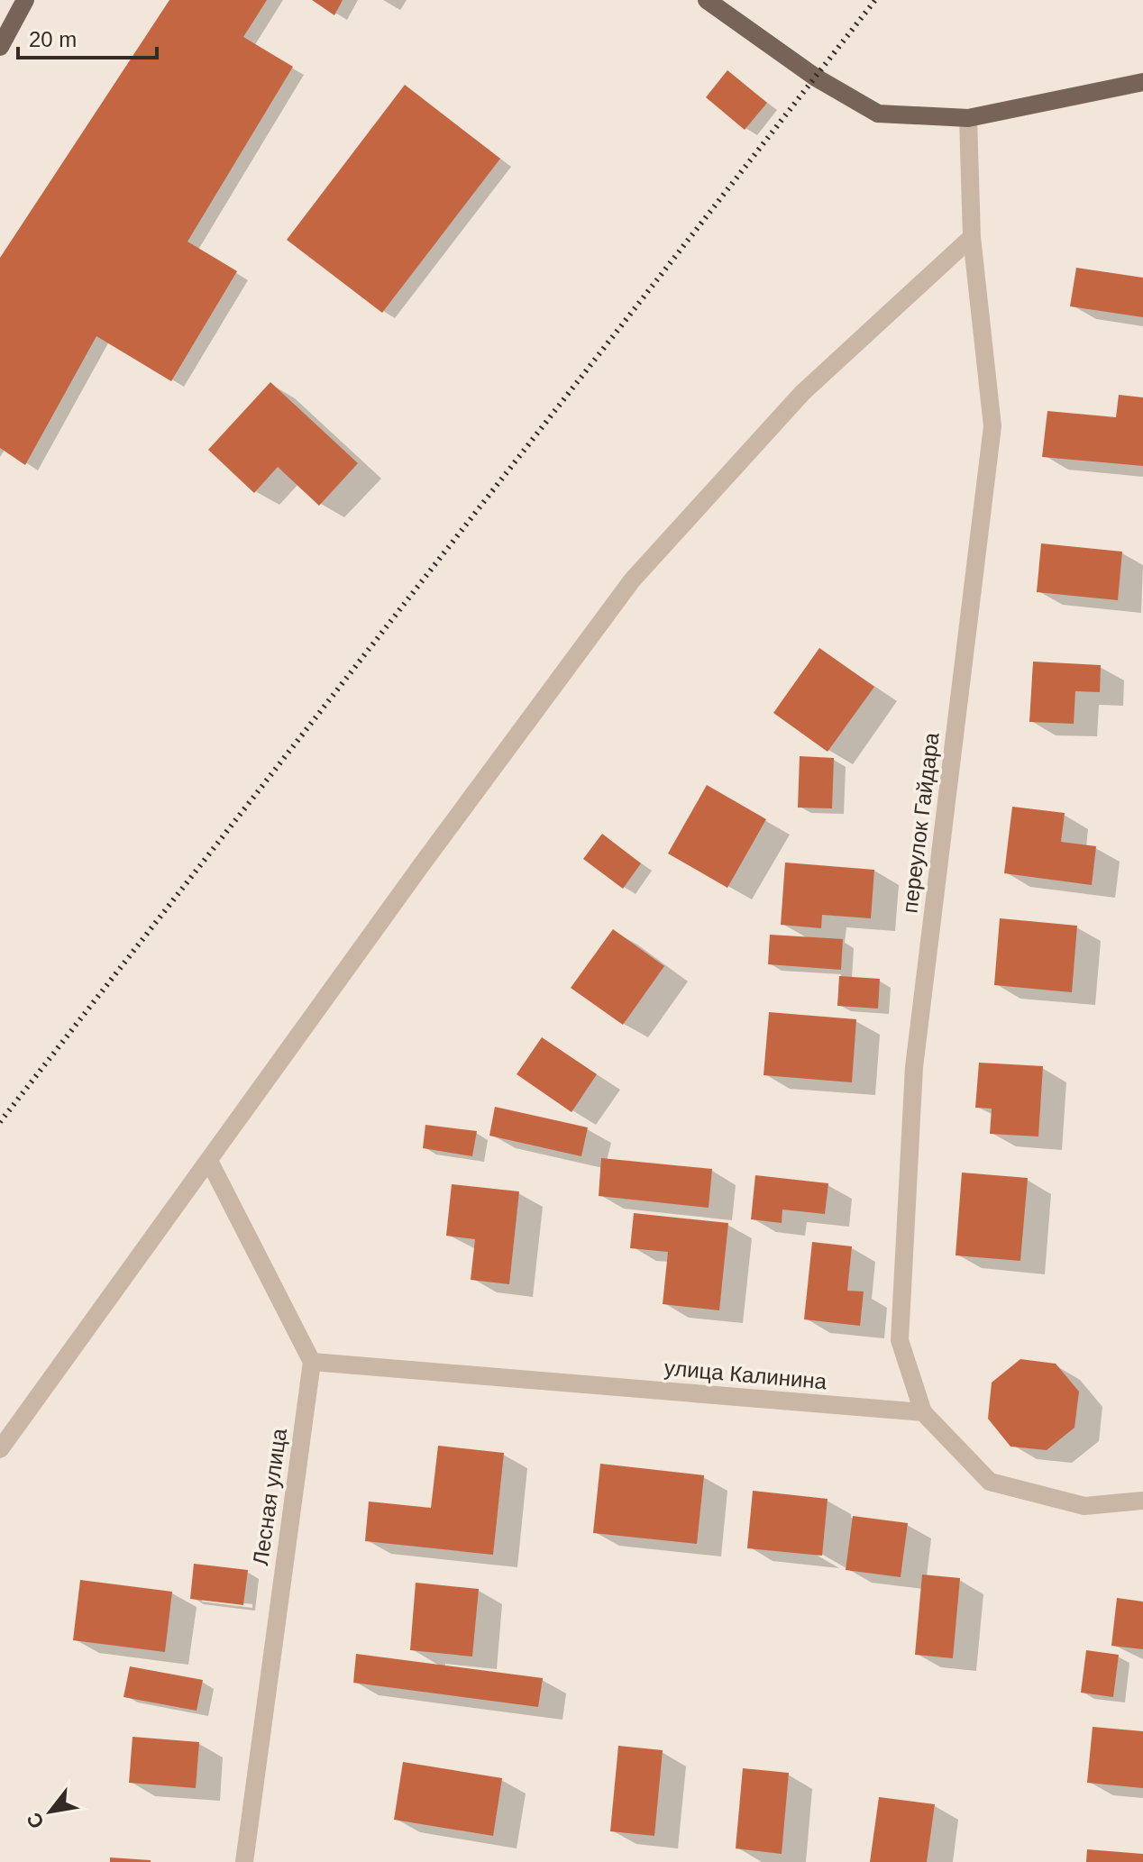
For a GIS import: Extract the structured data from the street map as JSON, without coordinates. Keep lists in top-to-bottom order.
{
  "streets": {
    "street": ["переулок Гайдара", "улица Калинина", "Лесная улица"]
  },
  "crossings": [
    ["переулок Гайдара", "улица Калинина"],
    ["улица Калинина", "Лесная улица"]
  ],
  "scale_bar": "20 m",
  "north": "bottom left"
}
